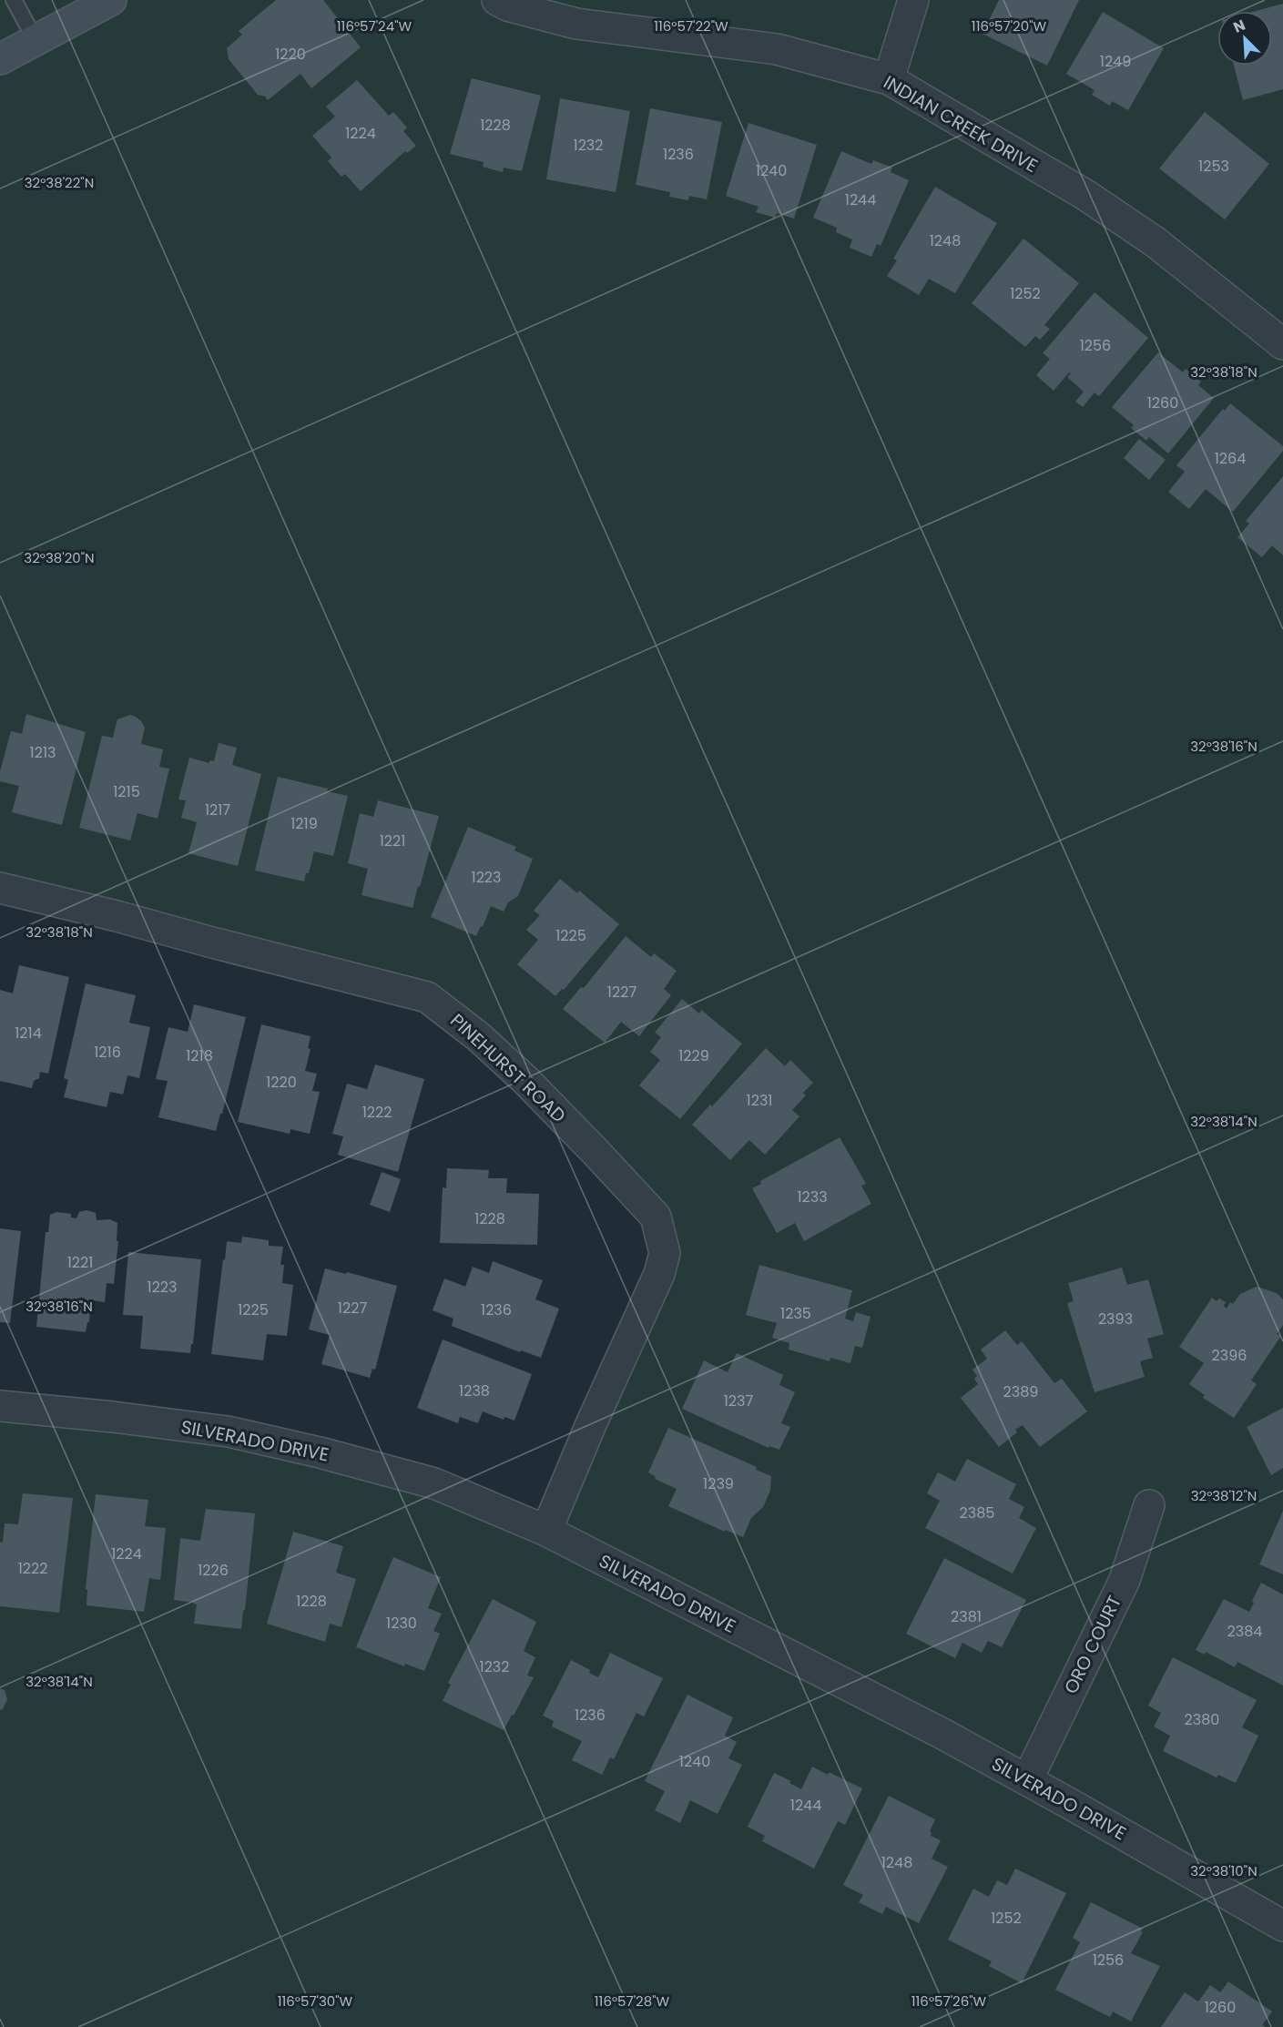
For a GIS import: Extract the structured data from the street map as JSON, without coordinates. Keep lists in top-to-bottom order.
{
  "streets": {
    "street": [
      "INDIAN CREEK DRIVE",
      "PINEHURST ROAD",
      "SILVERADO DRIVE",
      "ORO COURT"
    ]
  },
  "crossings": [
    ["PINEHURST ROAD", "SILVERADO DRIVE"],
    ["SILVERADO DRIVE", "ORO COURT"]
  ],
  "house_numbers": [
    "1220",
    "1249",
    "1228",
    "1224",
    "1232",
    "1236",
    "1253",
    "1240",
    "1244",
    "1248",
    "1252",
    "1256",
    "1260",
    "1264",
    "1213",
    "1215",
    "1217",
    "1219",
    "1221",
    "1223",
    "1225",
    "1227",
    "1214",
    "1216",
    "1218",
    "1229",
    "1220",
    "1231",
    "1222",
    "1233",
    "1228",
    "1221",
    "1223",
    "1227",
    "1225",
    "1236",
    "1235",
    "2393",
    "2396",
    "1238",
    "2389",
    "1237",
    "1239",
    "2385",
    "1224",
    "1222",
    "1226",
    "1228",
    "2381",
    "1230",
    "2384",
    "1232",
    "1236",
    "2380",
    "1240",
    "1244",
    "1248",
    "1252",
    "1256",
    "1260"
  ],
  "north": "top left",
  "coordinates": [
    "116°57'20\"W",
    "116°57'24\"W",
    "116°57'22\"W",
    "32°38'22\"N",
    "32°38'18\"N",
    "32°38'20\"N",
    "32°38'16\"N",
    "32°38'14\"N",
    "32°38'12\"N",
    "32°38'10\"N",
    "116°57'30\"W",
    "116°57'28\"W",
    "116°57'26\"W"
  ]
}
